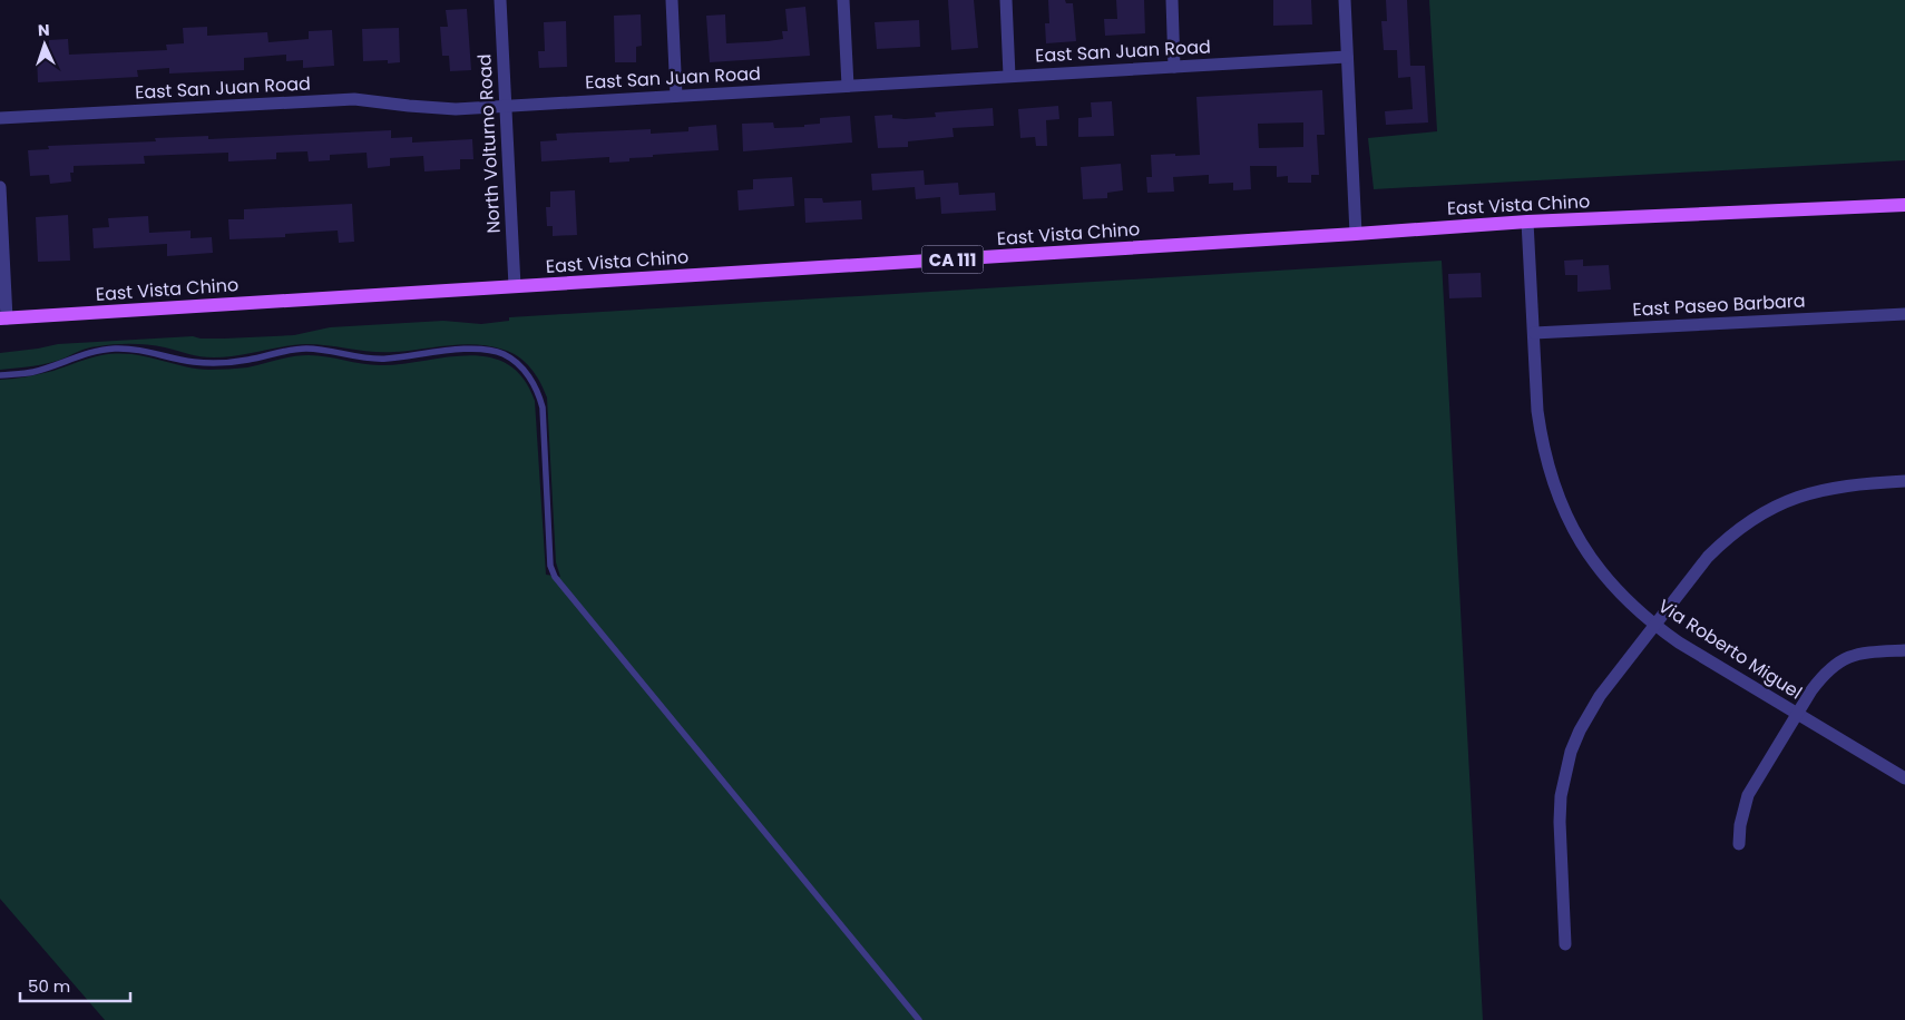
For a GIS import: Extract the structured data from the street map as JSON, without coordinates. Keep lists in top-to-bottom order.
{
  "streets": {
    "main road": ["East Vista Chino", "CA 111"],
    "street": [
      "East San Juan Road",
      "North Volturno Road",
      "East Paseo Barbara",
      "Via Roberto Miguel"
    ]
  },
  "crossings": [
    ["East San Juan Road", "North Volturno Road"],
    ["North Volturno Road", "East Vista Chino"],
    ["East Vista Chino", "Via Roberto Miguel"],
    ["East Paseo Barbara", "Via Roberto Miguel"]
  ],
  "scale_bar": "50 m",
  "north": "top"
}
